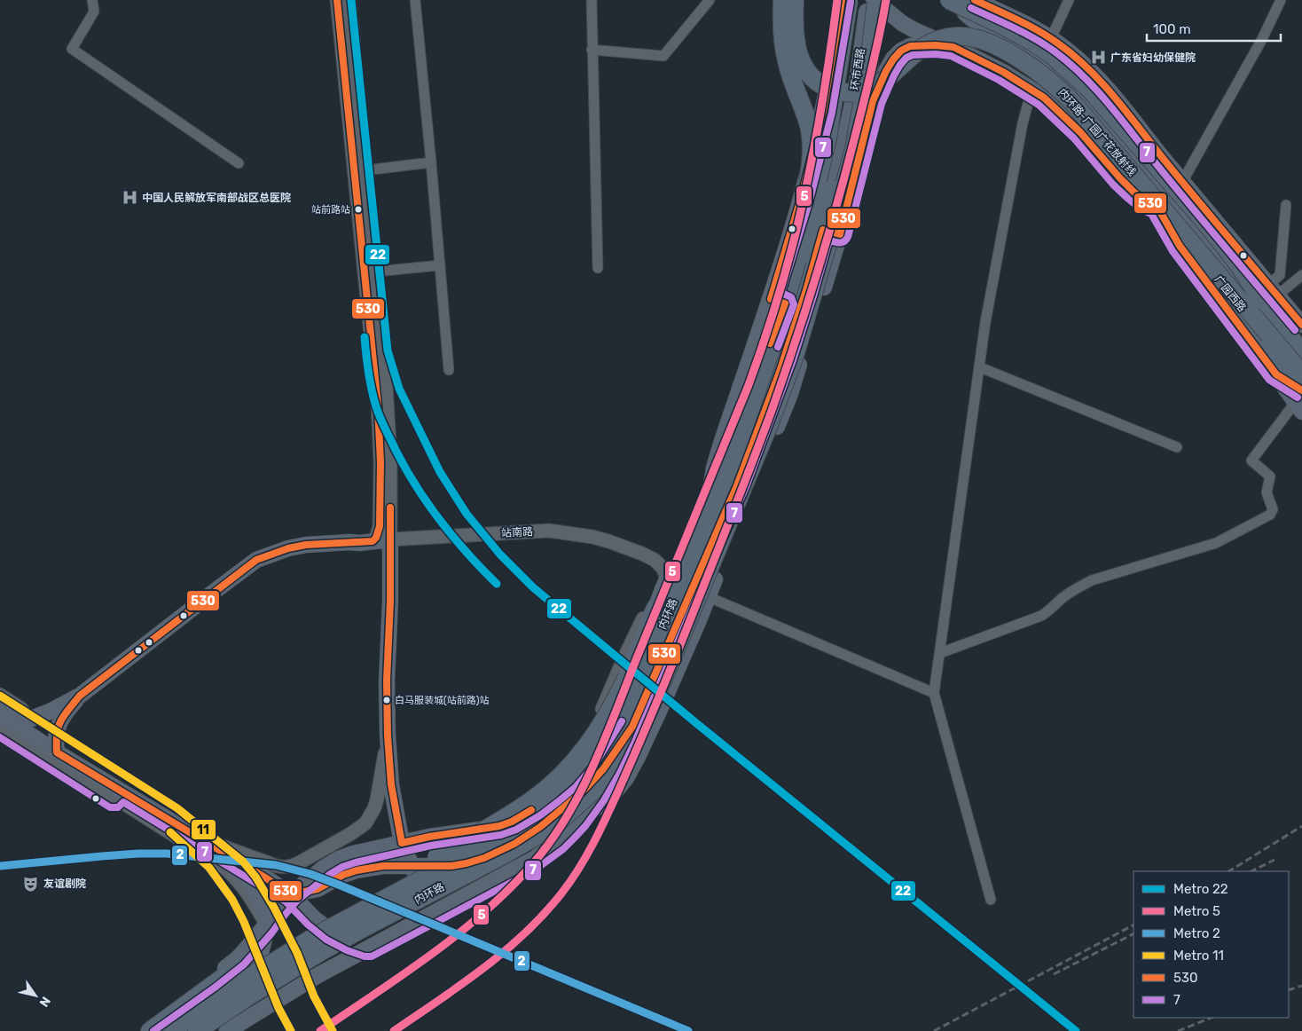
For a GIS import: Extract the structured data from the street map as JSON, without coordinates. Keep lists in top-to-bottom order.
{
  "streets": {
    "highway": ["内环路-广园广花放射线", "内环路"],
    "main road": ["环市西路", "广园西路", "站南路"]
  },
  "crossings": [
    ["环市西路", "内环路"],
    ["内环路-广园广花放射线", "广园西路"]
  ],
  "places": {
    "hospital": ["广东省妇幼保健院", "中国人民解放军南部战区总医院"],
    "other": ["站前路站", "白马服装城(站前路)站"],
    "theatre": ["友谊剧院"]
  },
  "lines": [
    "metro line 22",
    "metro line 5",
    "transit line 530",
    "transit line 7",
    "metro line 11",
    "metro line 2"
  ],
  "legend": [
    "Metro 22",
    "Metro 5",
    "Metro 2",
    "Metro 11",
    "530",
    "7"
  ],
  "scale_bar": "100 m",
  "north": "bottom right"
}
